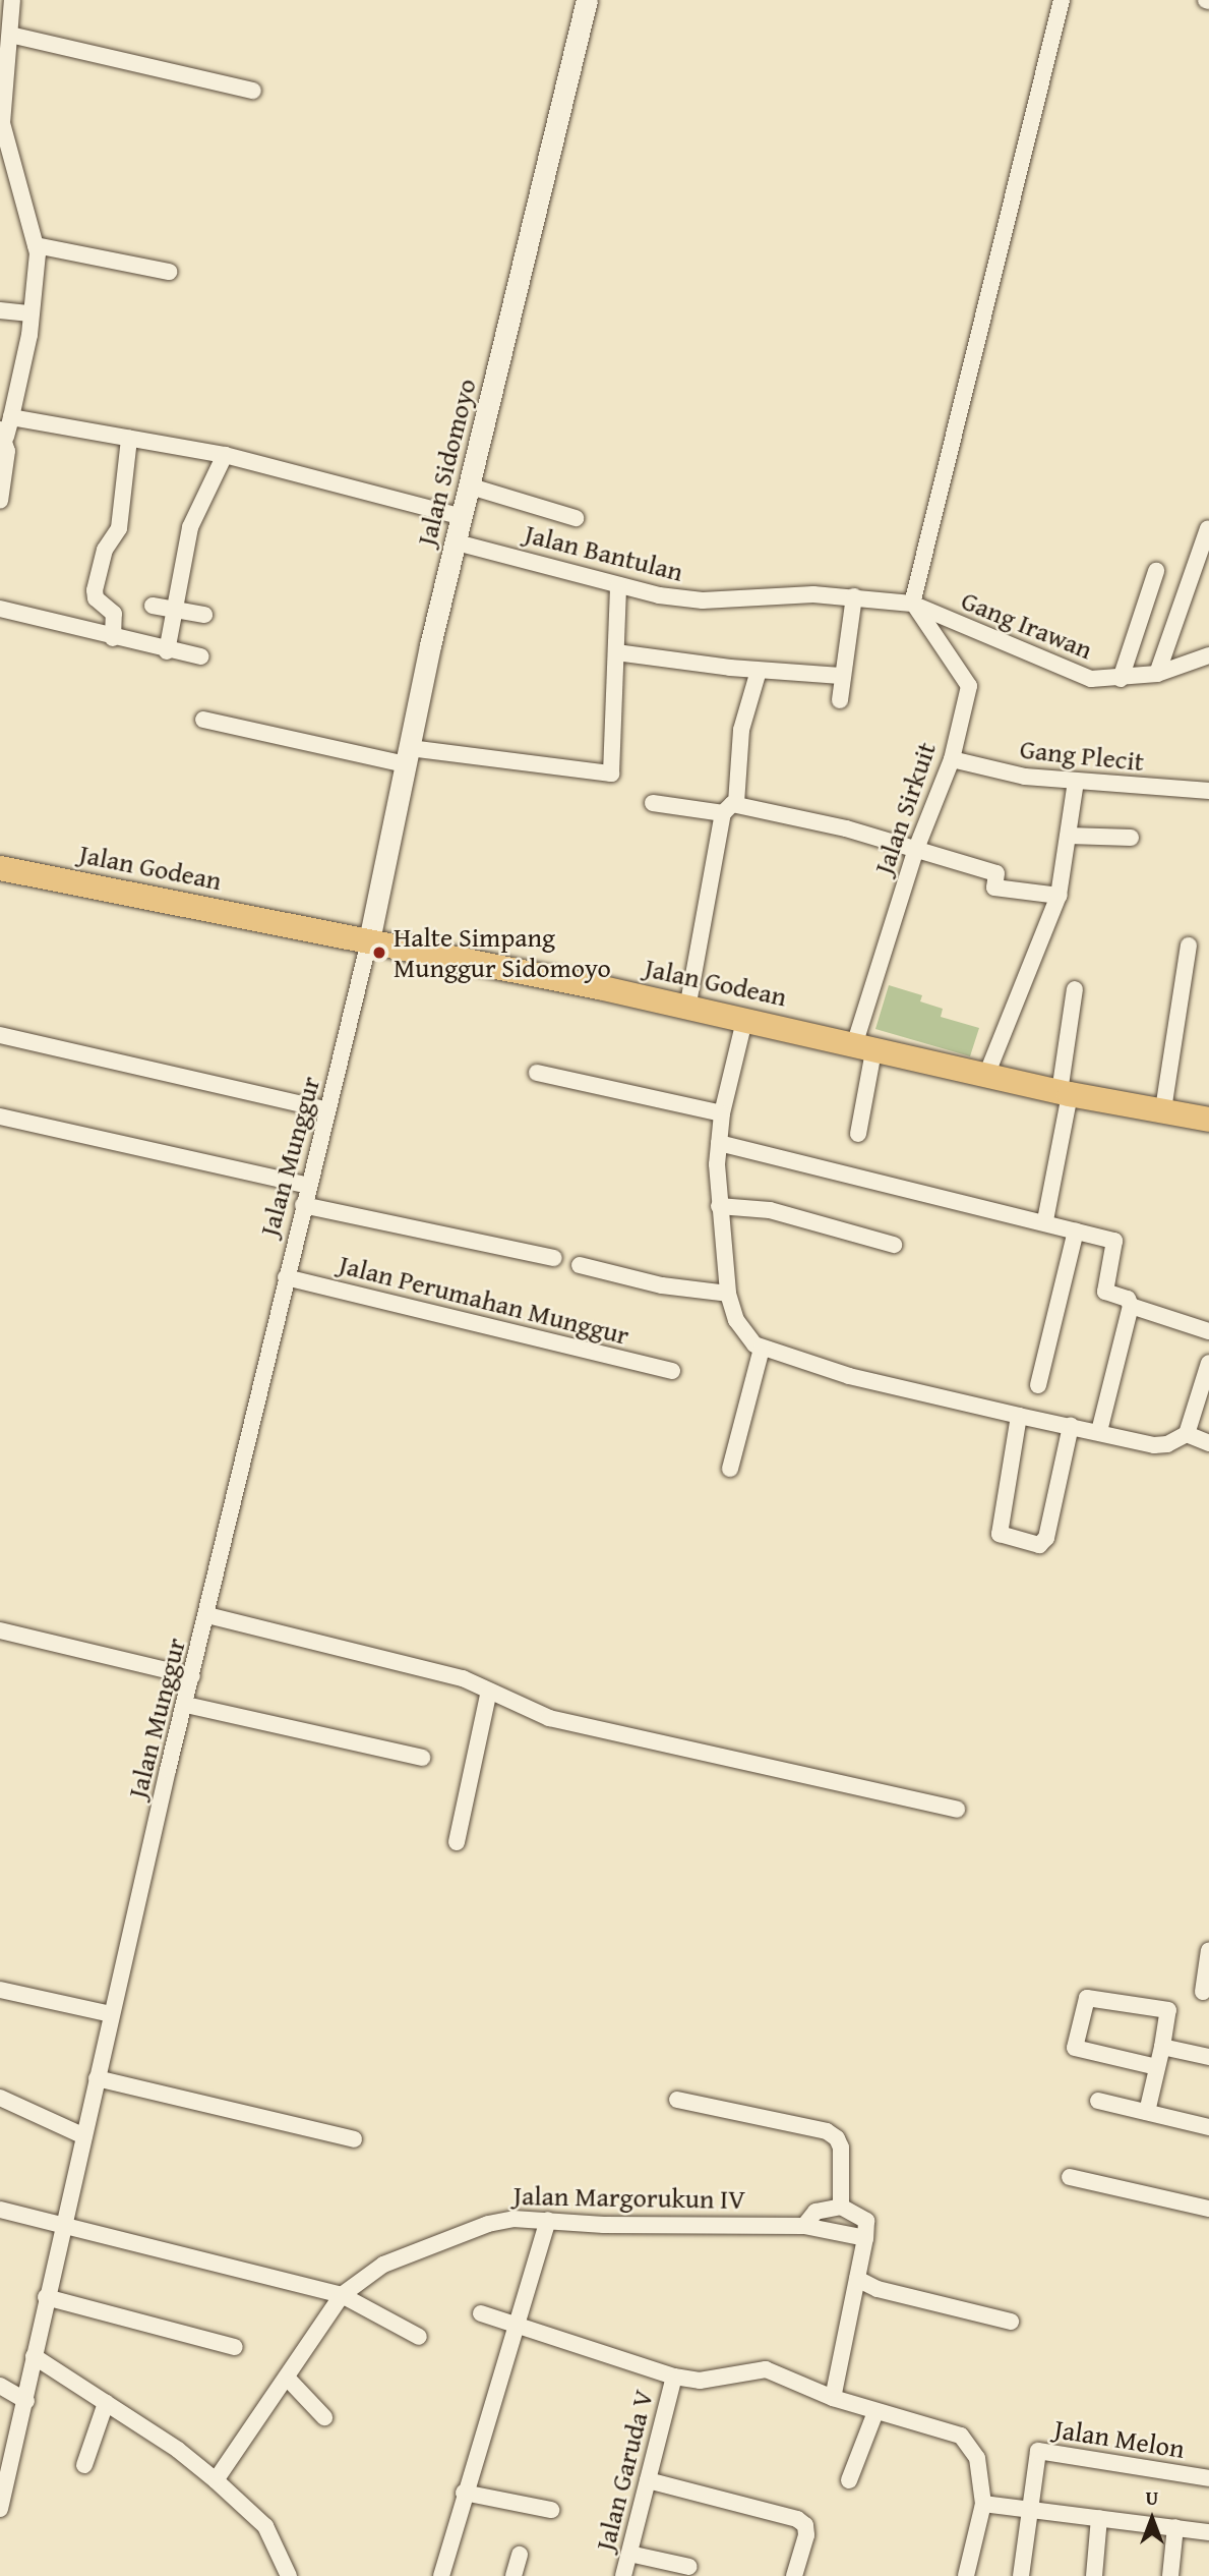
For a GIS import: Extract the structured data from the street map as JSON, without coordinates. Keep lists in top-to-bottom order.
{
  "streets": {
    "main road": ["Jalan Sidomoyo", "Jalan Godean"],
    "street": [
      "Jalan Bantulan",
      "Gang Irawan",
      "Gang Plecit",
      "Jalan Sirkuit",
      "Jalan Munggur",
      "Jalan Perumahan Munggur",
      "Jalan Margorukun IV",
      "Jalan Melon",
      "Jalan Garuda V"
    ]
  },
  "crossings": [
    ["Jalan Sidomoyo", "Jalan Bantulan"],
    ["Jalan Sidomoyo", "Jalan Godean"],
    ["Jalan Sidomoyo", "Jalan Munggur"],
    ["Jalan Bantulan", "Gang Irawan"],
    ["Jalan Bantulan", "Jalan Sirkuit"],
    ["Gang Irawan", "Jalan Sirkuit"],
    ["Gang Plecit", "Jalan Sirkuit"],
    ["Jalan Sirkuit", "Jalan Godean"],
    ["Jalan Godean", "Jalan Munggur"],
    ["Jalan Munggur", "Jalan Perumahan Munggur"]
  ],
  "places": ["Halte Simpang Munggur Sidomoyo"],
  "north": "top"
}
